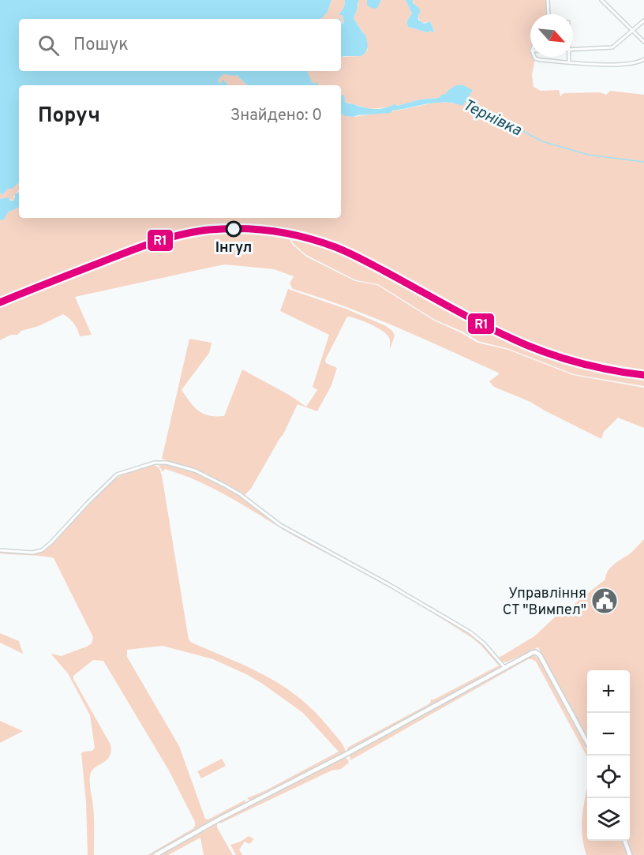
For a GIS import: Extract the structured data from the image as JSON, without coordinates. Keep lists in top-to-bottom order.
{
  "water": ["Тернівка"],
  "places": {
    "other": ["Інгул"],
    "public building": ["Управління СТ \"Вимпел\""]
  },
  "lines": ["transit line R1"],
  "north": "bottom right",
  "page": {
    "search": "Пошук",
    "heading": ["Поруч", "Знайдено: 0"],
    "map_buttons": ["+", "−"]
  }
}
